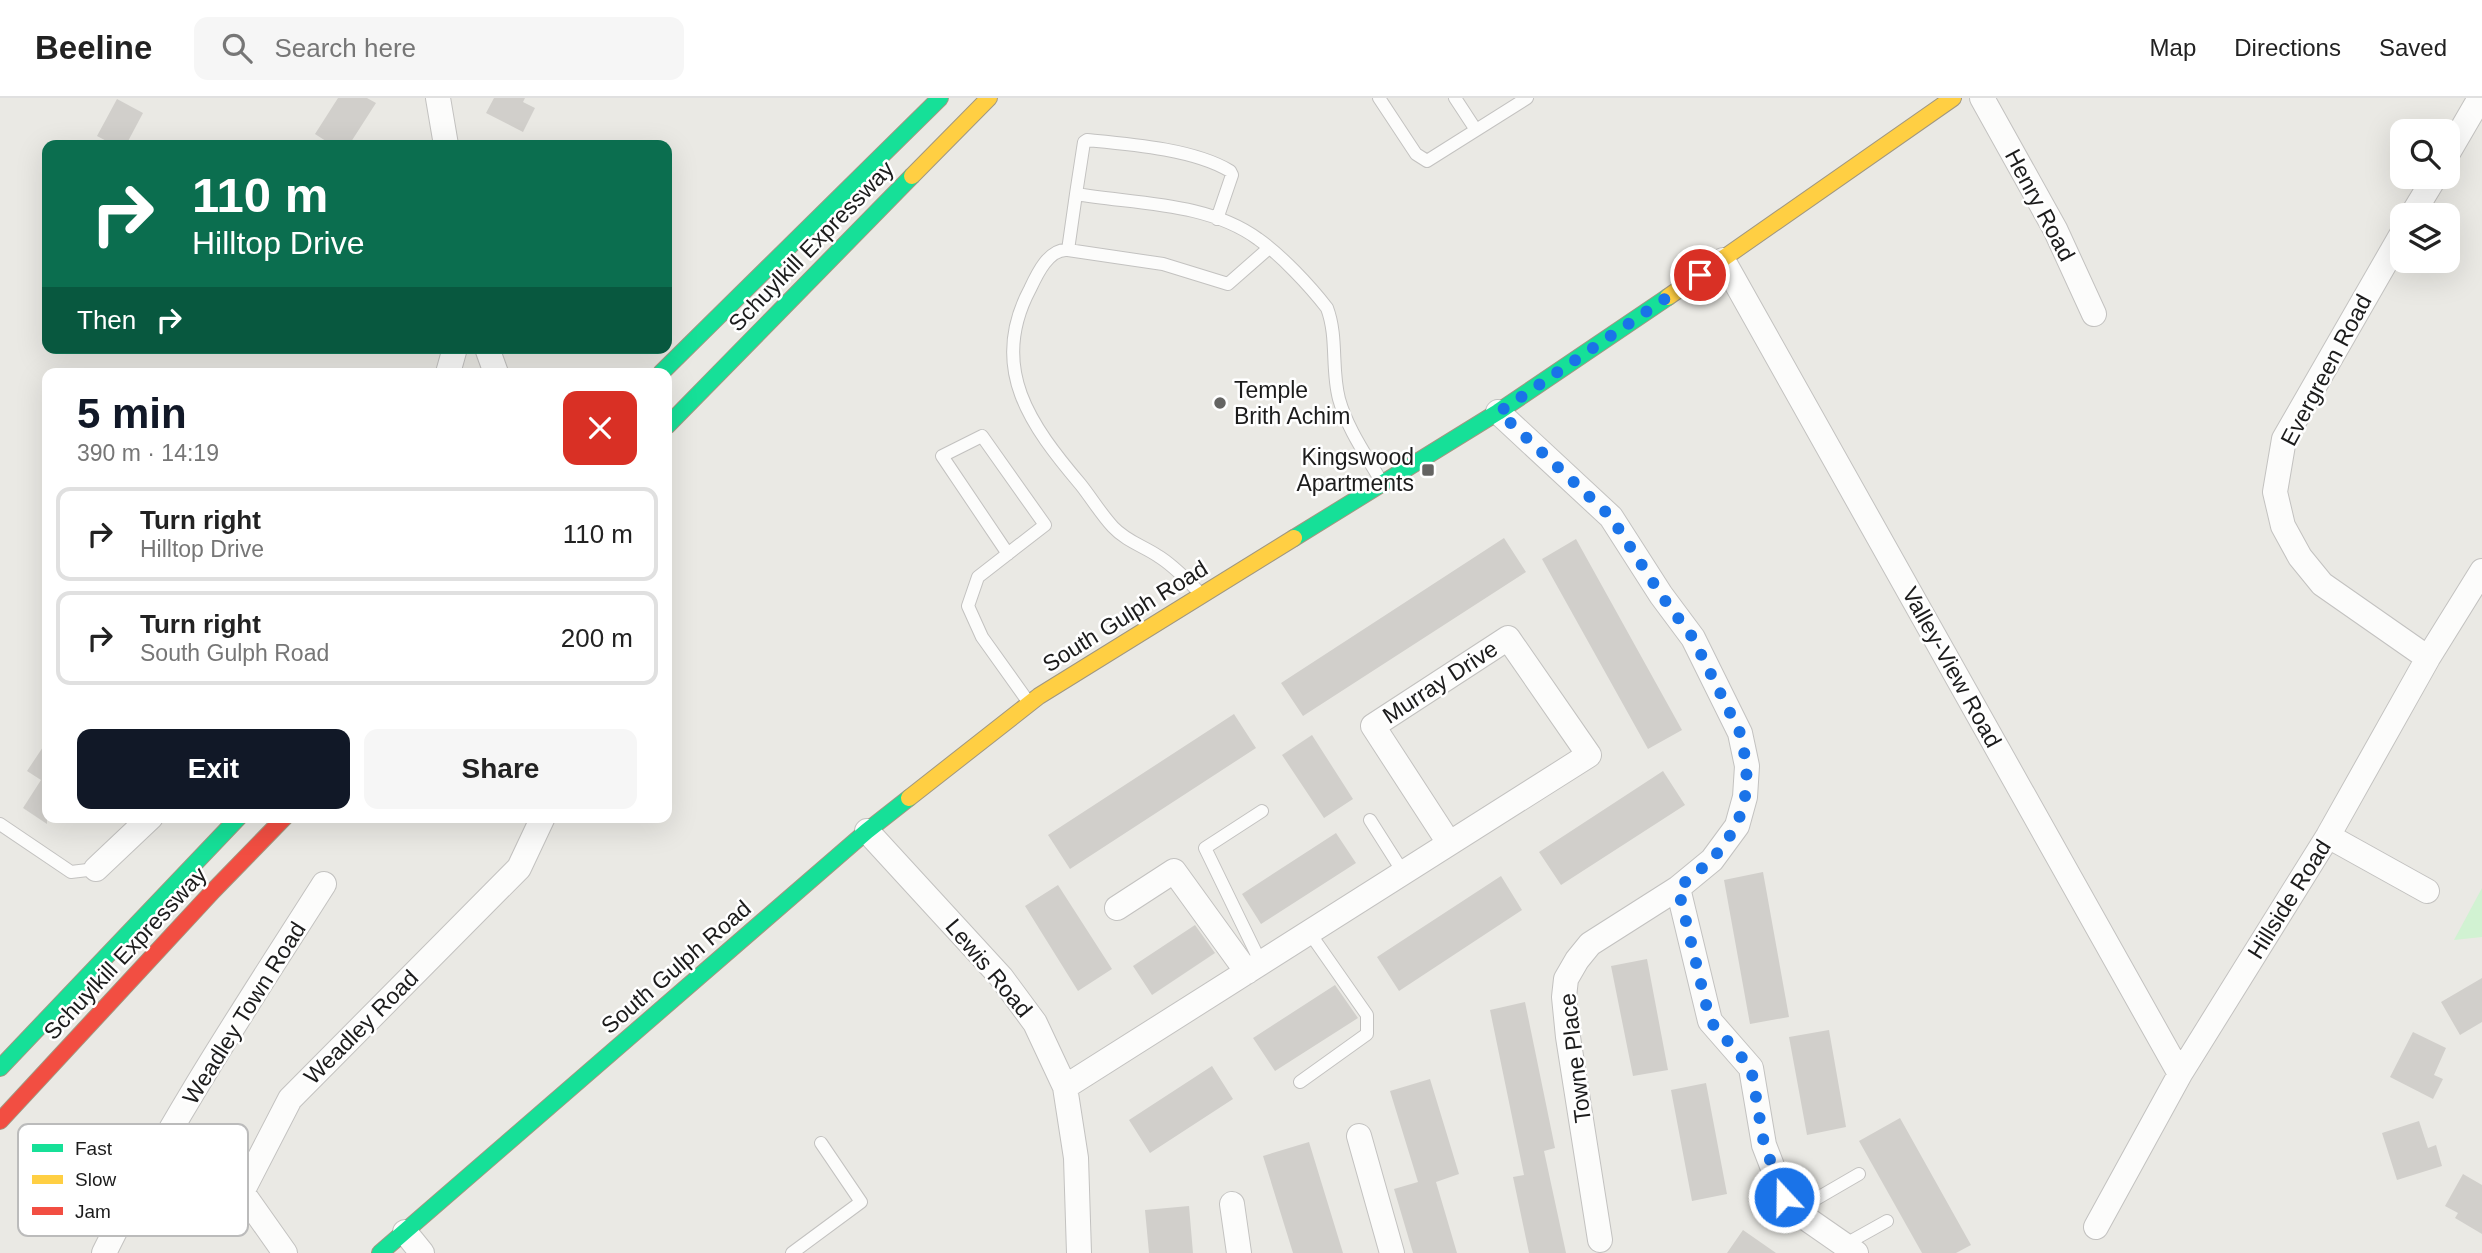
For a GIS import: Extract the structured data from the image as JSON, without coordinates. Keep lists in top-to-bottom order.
{
  "streets": {
    "main road": ["Schuylkill Expressway", "South Gulph Road"],
    "street": [
      "Henry Road",
      "Evergreen Road",
      "Valley-View Road",
      "Murray Drive",
      "Hillside Road",
      "Lewis Road",
      "Weadley Town Road",
      "Weadley Road",
      "Towne Place"
    ]
  },
  "crossings": [
    ["Evergreen Road", "Hillside Road"],
    ["South Gulph Road", "Valley-View Road"],
    ["South Gulph Road", "Lewis Road"],
    ["South Gulph Road", "Towne Place"],
    ["Valley-View Road", "Hillside Road"],
    ["Murray Drive", "Lewis Road"]
  ],
  "places": {
    "other": ["Temple Brith Achim"],
    "transit": ["Kingswood Apartments"]
  },
  "legend": ["Fast", "Slow", "Jam"],
  "page": {
    "header": "Beeline",
    "search": "Search here",
    "nav": ["Map", "Directions", "Saved"],
    "turn": ["110 m", "Hilltop Drive"],
    "then": "Then",
    "heading": ["5 min", "390 m · 14:19"],
    "list": [
      {
        "name": "Turn right",
        "note": "Hilltop Drive",
        "value": "110 m"
      },
      {
        "name": "Turn right",
        "note": "South Gulph Road",
        "value": "200 m"
      }
    ],
    "buttons": ["Exit", "Share"]
  }
}
